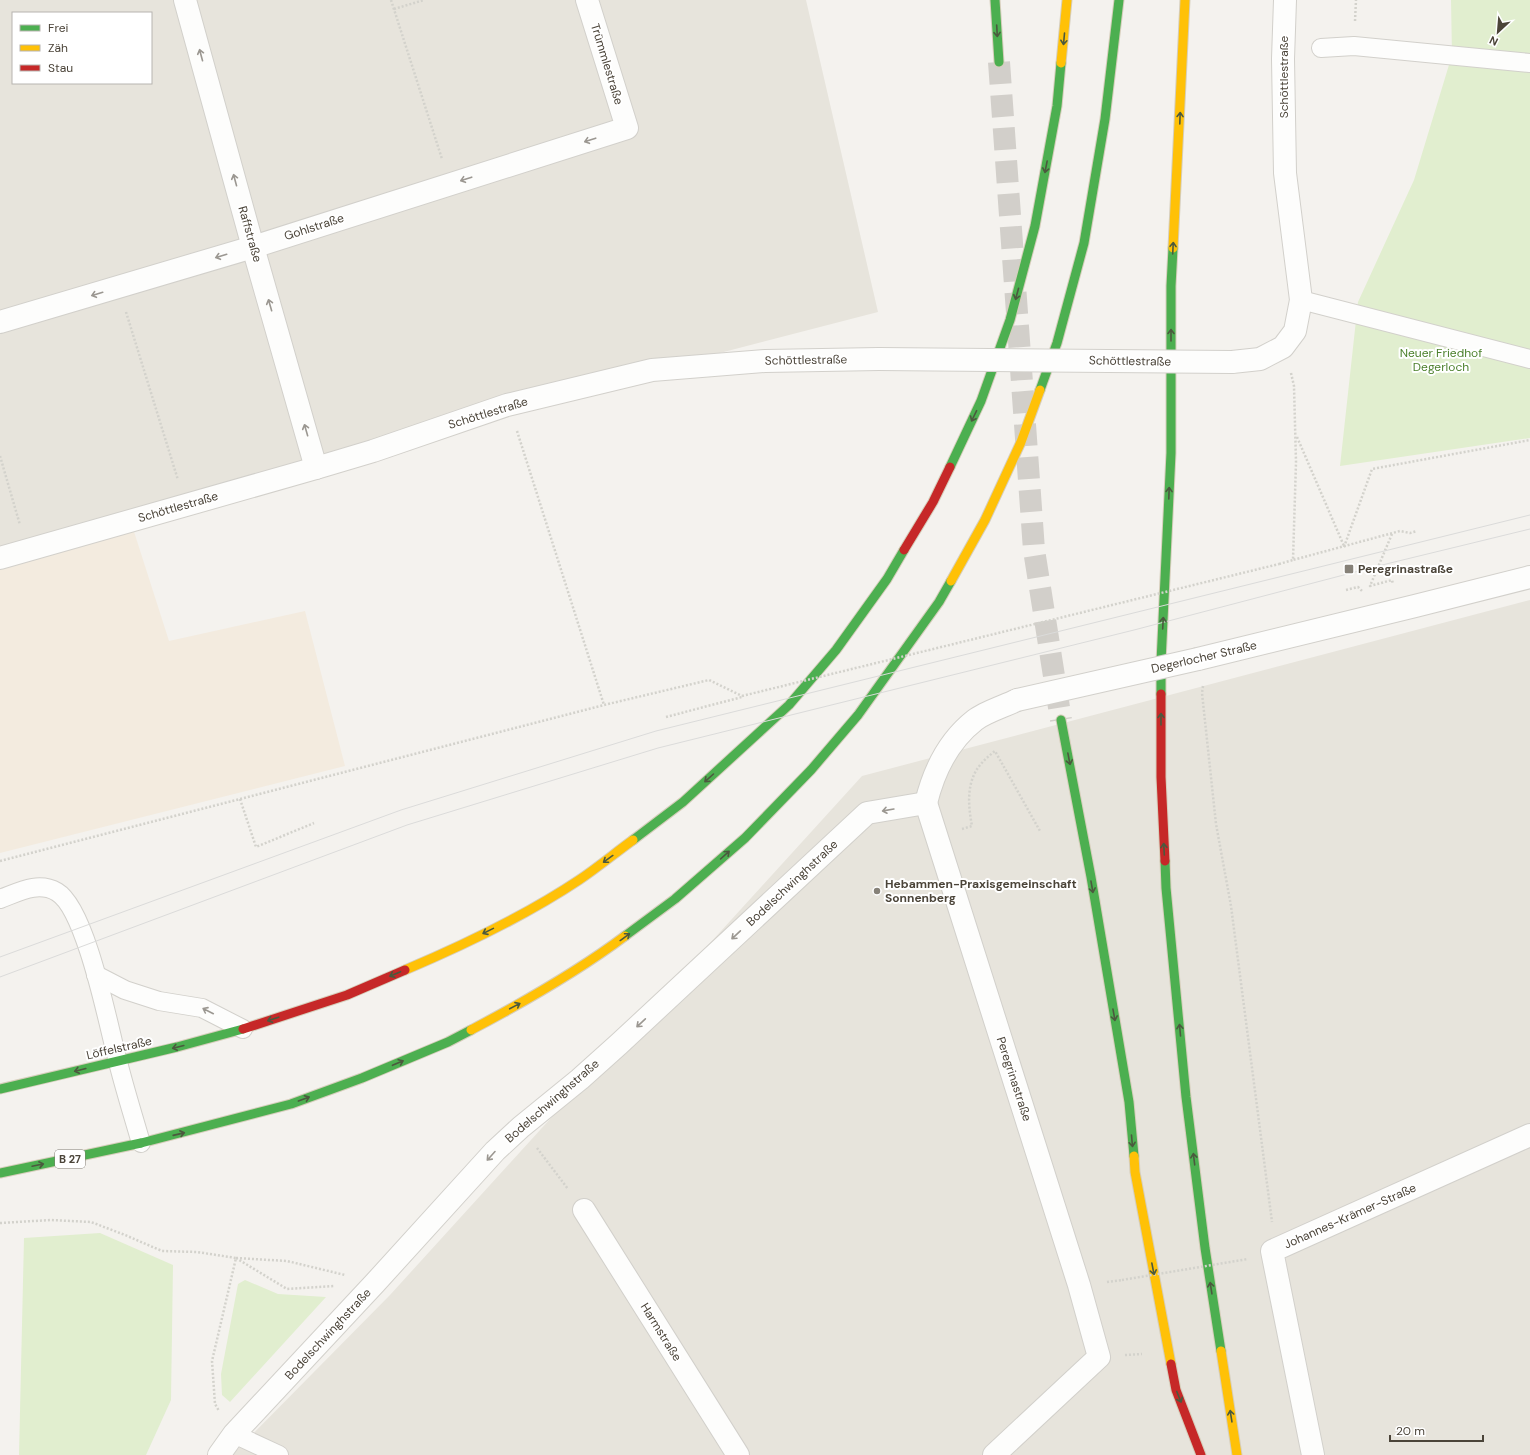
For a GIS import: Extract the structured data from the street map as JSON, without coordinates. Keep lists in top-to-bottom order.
{
  "streets": {
    "main road": ["Löffelstraße", "B 27"],
    "street": [
      "Trümmlestraße",
      "Schöttlestraße",
      "Gohlstraße",
      "Raffstraße",
      "Degerlocher Straße",
      "Bodelschwinghstraße",
      "Peregrinastraße",
      "Johannes-Krämer-Straße",
      "Harmstraße"
    ]
  },
  "crossings": [
    ["Trümmlestraße", "Gohlstraße"],
    ["Schöttlestraße", "Raffstraße"],
    ["Gohlstraße", "Raffstraße"],
    ["Degerlocher Straße", "Bodelschwinghstraße"],
    ["Degerlocher Straße", "Peregrinastraße"],
    ["Bodelschwinghstraße", "Peregrinastraße"]
  ],
  "one_way": ["Gohlstraße", "Raffstraße", "Bodelschwinghstraße"],
  "parks": ["Neuer Friedhof Degerloch"],
  "places": {
    "transit": ["Peregrinastraße"],
    "other": ["Hebammen-Praxisgemeinschaft Sonnenberg"]
  },
  "legend": ["Frei", "Zäh", "Stau"],
  "scale_bar": "20 m",
  "north": "bottom left"
}
